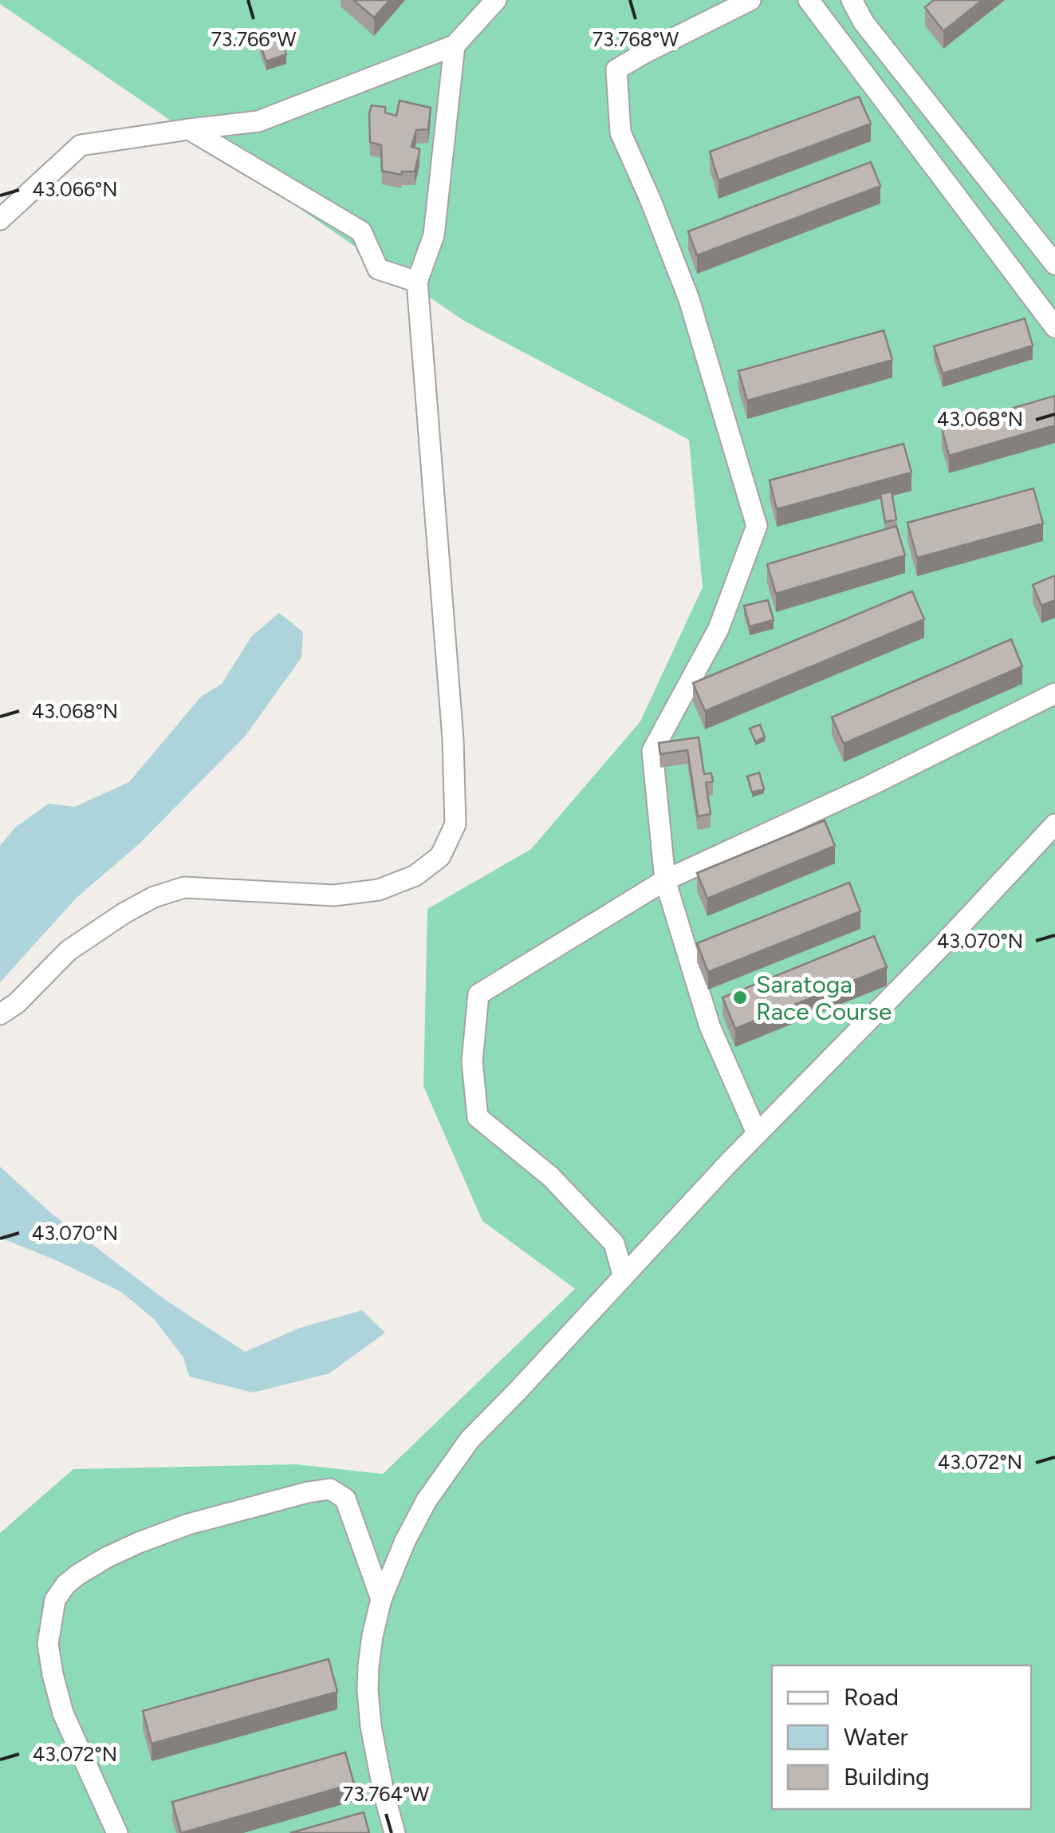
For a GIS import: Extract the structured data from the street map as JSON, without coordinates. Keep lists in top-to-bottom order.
{
  "places": ["Saratoga Race Course"],
  "legend": ["Road", "Water", "Building"],
  "coordinates": [
    "73.766°W",
    "73.768°W",
    "43.066°N",
    "43.068°N",
    "43.070°N",
    "43.072°N",
    "73.764°W"
  ]
}
